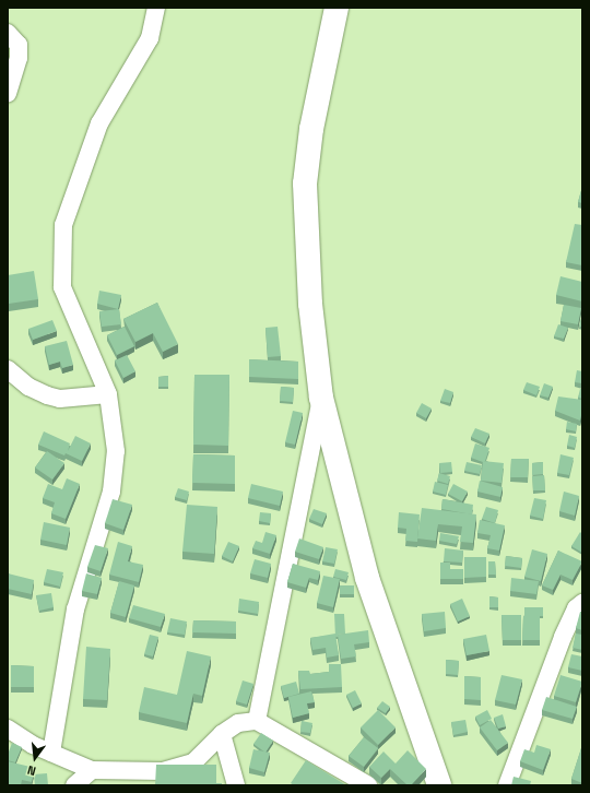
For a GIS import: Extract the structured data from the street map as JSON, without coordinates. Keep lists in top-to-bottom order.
{
  "north": "bottom"
}
